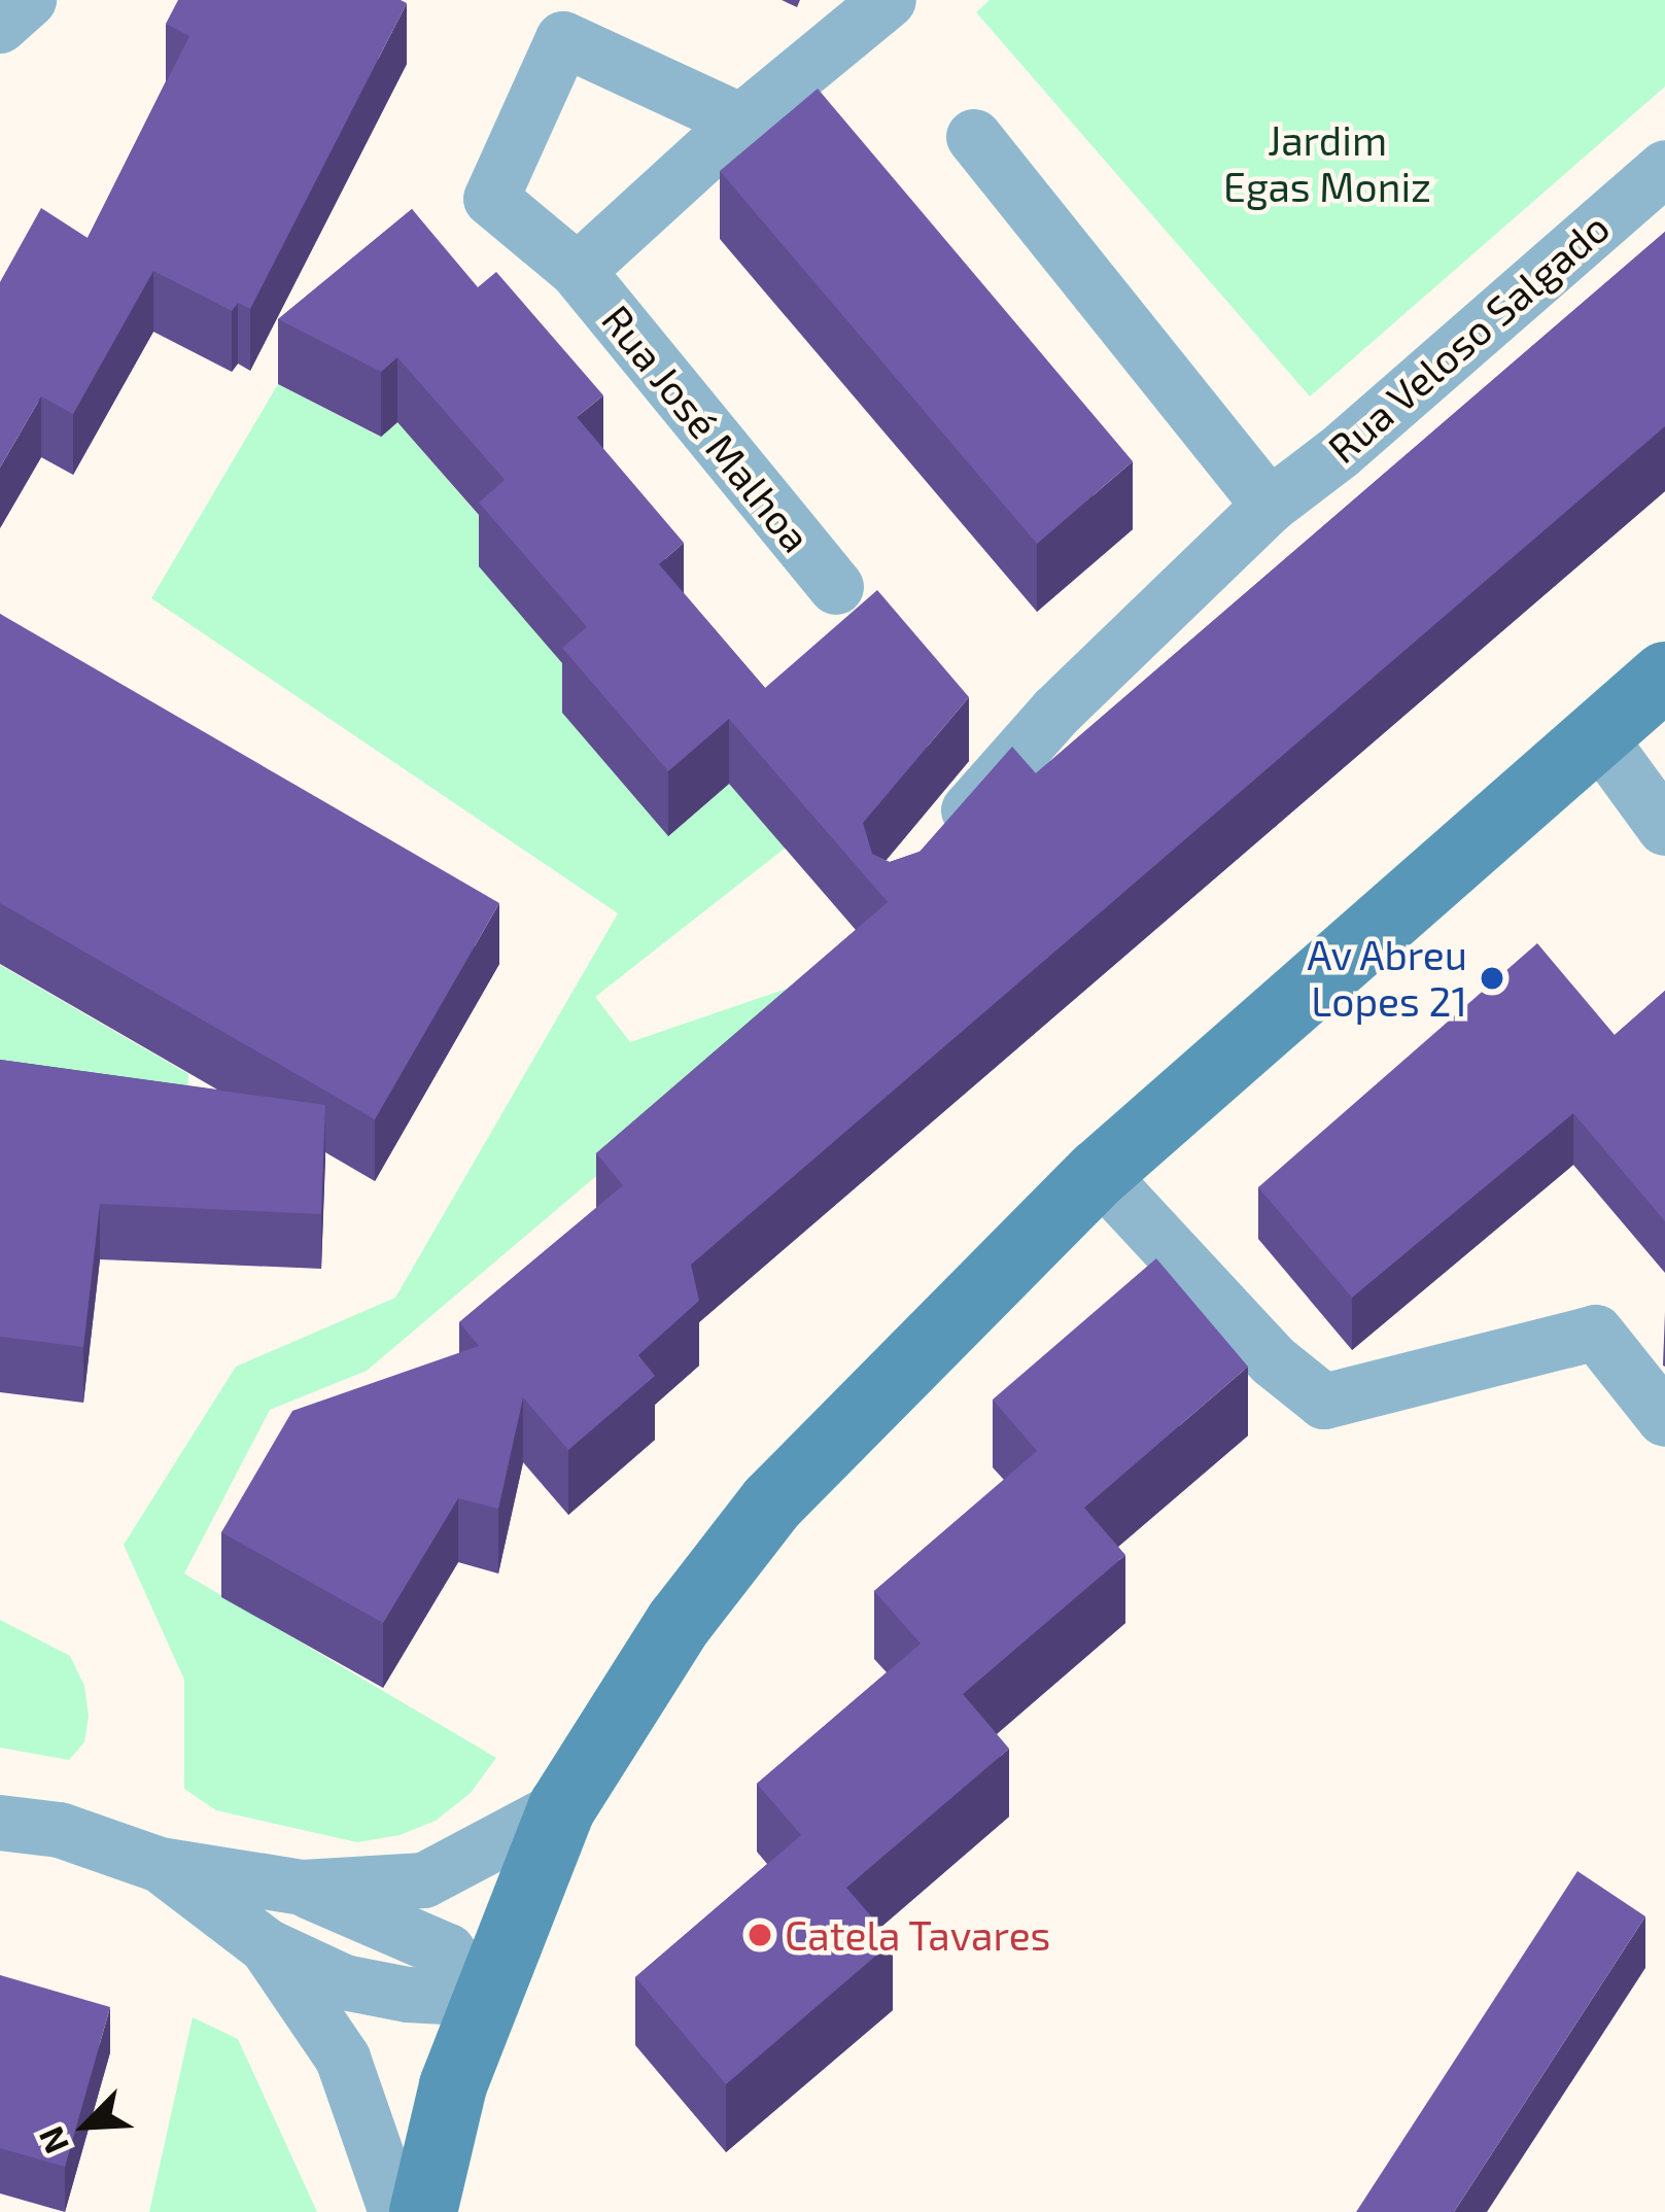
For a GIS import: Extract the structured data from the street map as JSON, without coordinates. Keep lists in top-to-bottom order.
{
  "streets": {
    "street": ["Rua Veloso Salgado", "Rua José Malhoa"]
  },
  "parks": ["Jardim Egas Moniz"],
  "places": ["Av Abreu Lopes 21", "Catela Tavares"],
  "north": "bottom left"
}
